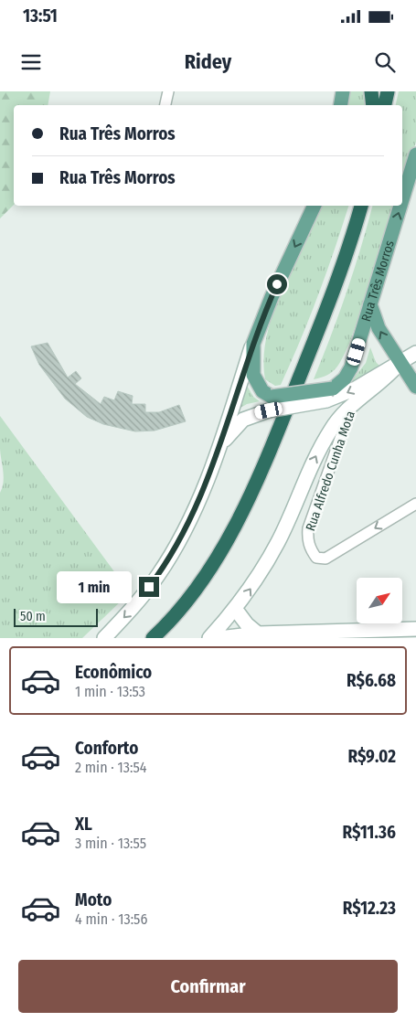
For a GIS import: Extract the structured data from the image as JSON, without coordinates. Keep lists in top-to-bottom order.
{
  "streets": {
    "main road": ["Rua Três Morros"],
    "street": ["Rua Alfredo Cunha Mota"]
  },
  "scale_bar": "50 m",
  "north": "top right",
  "page": {
    "status": "13:51",
    "header": "Ridey",
    "banner": ["Rua Três Morros", "Rua Três Morros"],
    "bubble": "1 min",
    "scale": "50 m",
    "list": [
      {
        "name": "Econômico",
        "note": "1 min · 13:53",
        "value": "R$6.68"
      },
      {
        "name": "Conforto",
        "note": "2 min · 13:54",
        "value": "R$9.02"
      },
      {
        "name": "XL",
        "note": "3 min · 13:55",
        "value": "R$11.36"
      },
      {
        "name": "Moto",
        "note": "4 min · 13:56",
        "value": "R$12.23"
      }
    ],
    "buttons": "Confirmar"
  }
}
